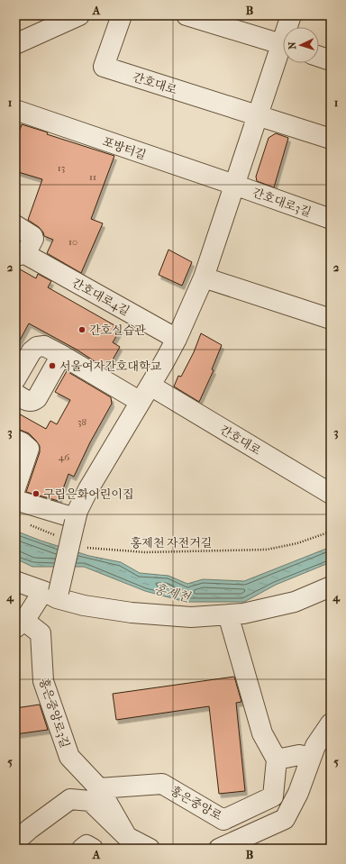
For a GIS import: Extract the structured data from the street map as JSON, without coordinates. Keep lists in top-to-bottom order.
{
  "streets": {
    "street": [
      "간호대로",
      "포방터길",
      "간호대로3길",
      "간호대로4길",
      "홍은중앙로3길",
      "홍은중앙로"
    ],
    "path": ["홍제천 자전거길"]
  },
  "crossings": [
    ["포방터길", "간호대로3길"],
    ["홍은중앙로3길", "홍은중앙로"]
  ],
  "water": ["홍제천"],
  "places": ["간호실습관", "서울여자간호대학교", "구립은화어린이집"],
  "house_numbers": [
    "13",
    "11",
    "10",
    "38",
    "46"
  ],
  "north": "left",
  "grid": {
    "columns": ["A", "B"],
    "rows": [
      "1",
      "2",
      "3",
      "4",
      "5"
    ]
  }
}
